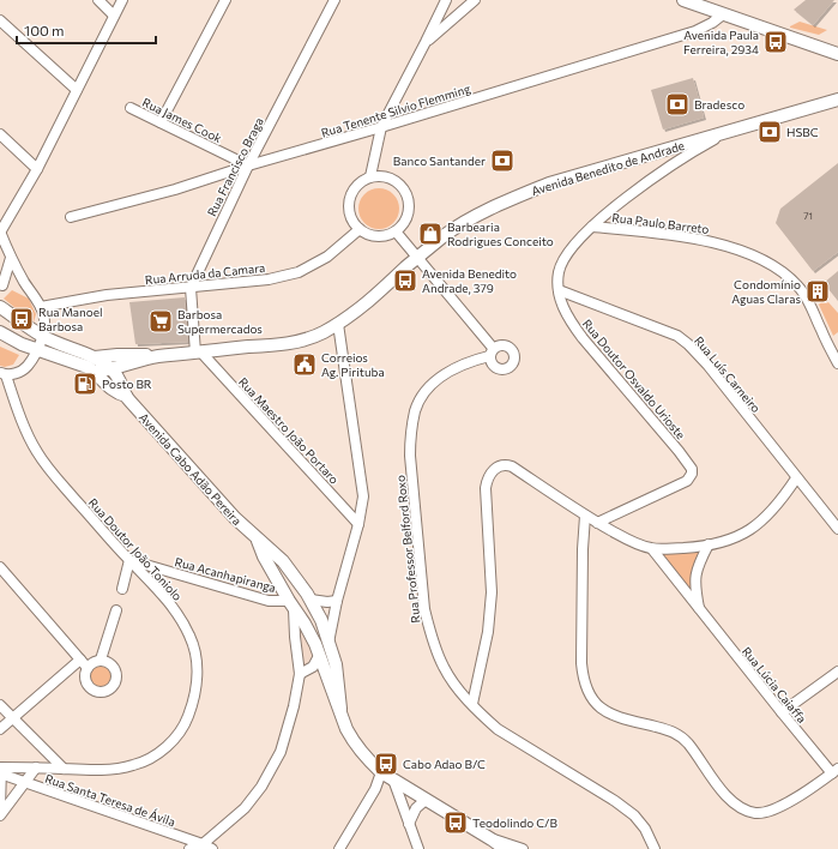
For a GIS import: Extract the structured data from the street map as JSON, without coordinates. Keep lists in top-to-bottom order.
{
  "streets": {
    "main road": ["Avenida Benedito de Andrade", "Avenida Cabo Adão Pereira"],
    "street": [
      "Rua Tenente Silvio Flemming",
      "Rua James Cook",
      "Rua Francisco Braga",
      "Rua Paulo Barreto",
      "Rua Arruda da Camara",
      "Rua Luís Carneiro",
      "Rua Doutor Osvaldo Urioste",
      "Rua Maestro João Portaro",
      "Rua Doutor João Toniolo",
      "Rua Professor Belford Roxo",
      "Rua Acanhapiranga",
      "Rua Lúcia Caiaffa",
      "Rua Santa Teresa de Ávila"
    ]
  },
  "crossings": [
    ["Rua Tenente Silvio Flemming", "Rua James Cook"],
    ["Rua Tenente Silvio Flemming", "Rua Francisco Braga"],
    ["Rua James Cook", "Rua Francisco Braga"],
    ["Rua Francisco Braga", "Avenida Benedito de Andrade"],
    ["Rua Francisco Braga", "Rua Arruda da Camara"],
    ["Rua Francisco Braga", "Rua Maestro João Portaro"],
    ["Avenida Benedito de Andrade", "Rua Doutor Osvaldo Urioste"],
    ["Avenida Benedito de Andrade", "Rua Maestro João Portaro"],
    ["Avenida Benedito de Andrade", "Avenida Cabo Adão Pereira"],
    ["Avenida Benedito de Andrade", "Rua Professor Belford Roxo"],
    ["Rua Paulo Barreto", "Rua Doutor Osvaldo Urioste"],
    ["Rua Luís Carneiro", "Rua Doutor Osvaldo Urioste"],
    ["Avenida Cabo Adão Pereira", "Rua Acanhapiranga"],
    ["Rua Doutor João Toniolo", "Rua Acanhapiranga"],
    ["Rua Doutor João Toniolo", "Rua Santa Teresa de Ávila"]
  ],
  "places": {
    "bus stop": [
      "Avenida Paula Ferreira, 2934",
      "Avenida Benedito Andrade, 379",
      "Rua Manoel Barbosa",
      "Cabo Adao B/C",
      "Teodolindo C/B"
    ],
    "bank": ["Bradesco", "HSBC", "Banco Santander"],
    "shop": ["Barbearia Rodrigues Conceito"],
    "building": ["Condomínio Aguas Claras"],
    "supermarket": ["Barbosa Supermercados"],
    "public building": ["Correios Ag. Pirituba"],
    "fuel station": ["Posto BR"]
  },
  "house_numbers": ["71"],
  "scale_bar": "100 m"
}
